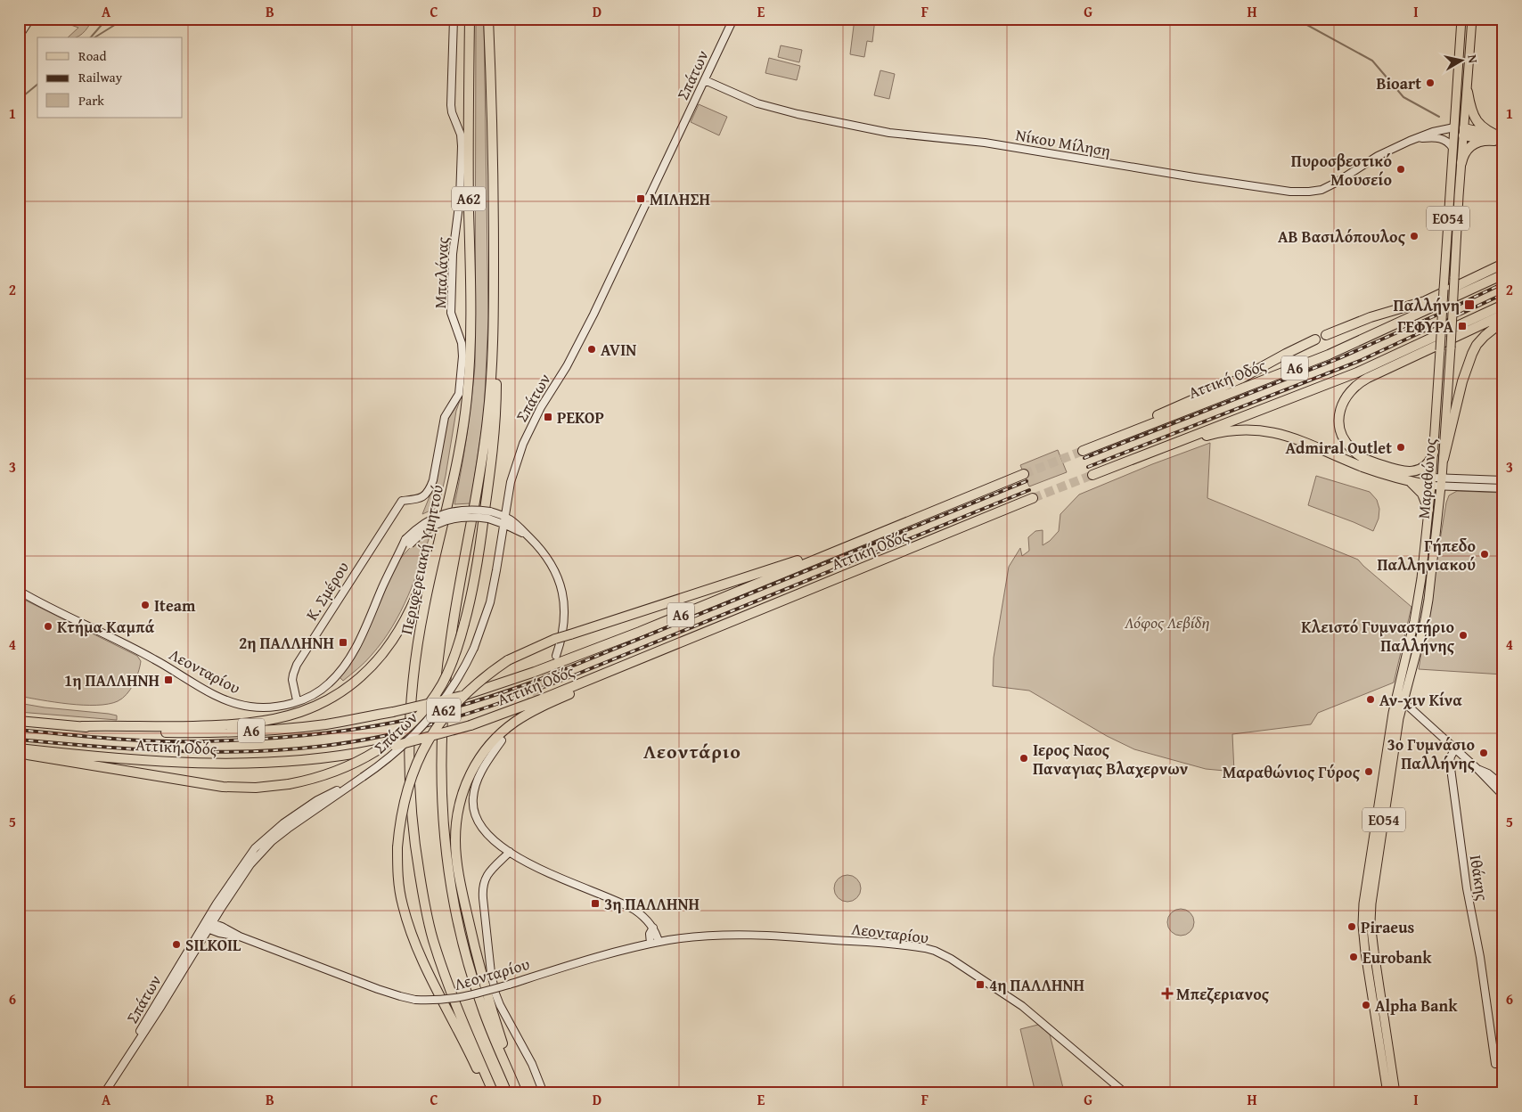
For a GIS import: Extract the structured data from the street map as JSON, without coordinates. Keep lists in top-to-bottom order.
{
  "streets": {
    "highway": [
      "Α62",
      "Α6",
      "Αττική Οδός",
      "Περιφερειακή Υμηττού"
    ],
    "main road": ["ΕΟ54", "Μαραθώνος"],
    "street": [
      "Σπάτων",
      "Νίκου Μίληση",
      "Μπαλάνας",
      "Κ. Σμέρου",
      "Λεονταρίου",
      "Ιθάκης"
    ]
  },
  "crossings": [
    ["Σπάτων", "Νίκου Μίληση"],
    ["Σπάτων", "Λεονταρίου"],
    ["Νίκου Μίληση", "Μαραθώνος"],
    ["Μπαλάνας", "Κ. Σμέρου"],
    ["Κ. Σμέρου", "Λεονταρίου"]
  ],
  "districts": ["Λεοντάριο"],
  "parks": ["Λόφος Λεβίδη"],
  "places": {
    "other": [
      "Bioart",
      "Πυροσβεστικό Μουσείο",
      "ΑΒ Βασιλόπουλος",
      "AVIN",
      "Admiral Outlet",
      "Γήπεδο Παλληνιακού",
      "Iteam",
      "Kτήμα Καμπά",
      "Κλειστό Γυμναστήριο Παλλήνης",
      "Αν-χιν Κίνα",
      "3ο Γυμνάσιο Παλλήνης",
      "Ιερος Ναος Παναγιας Βλαχερνων",
      "Μαραθώνιος Γύρος",
      "Piraeus",
      "SILKOIL",
      "Eurobank",
      "Alpha Bank"
    ],
    "transit": [
      "ΜΙΛΗΣΗ",
      "Παλλήνη",
      "ΓΕΦΥΡΑ",
      "ΡΕΚΟΡ",
      "2η ΠΑΛΛΗΝΗ",
      "1η ΠΑΛΛΗΝΗ",
      "3η ΠΑΛΛΗΝΗ",
      "4η ΠΑΛΛΗΝΗ"
    ],
    "health": ["Μπεζεριανος"]
  },
  "legend": ["Road", "Railway", "Park"],
  "north": "right",
  "grid": {
    "columns": [
      "A",
      "B",
      "C",
      "D",
      "E",
      "F",
      "G",
      "H",
      "I"
    ],
    "rows": [
      "1",
      "2",
      "3",
      "4",
      "5",
      "6"
    ]
  }
}
